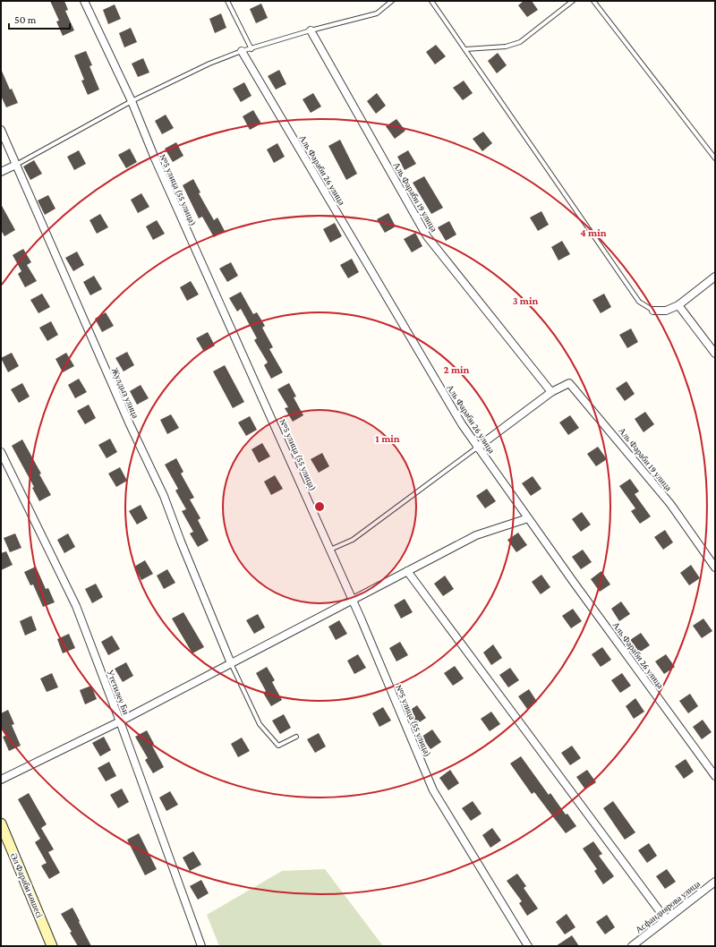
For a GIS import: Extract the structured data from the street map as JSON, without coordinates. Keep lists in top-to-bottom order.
{
  "streets": {
    "street": [
      "Аль Фараби 26 улица",
      "№5 улица (55 улица)",
      "Аль Фараби 19 улица",
      "Жулдыз улица",
      "Утетилеу Би",
      "Әл Фараби көшесі",
      "Асфандиярова улица"
    ]
  },
  "crossings": [
    ["Аль Фараби 26 улица", "Аль Фараби 19 улица"]
  ],
  "scale_bar": "50 m",
  "rings": [
    "4 min",
    "3 min",
    "2 min",
    "1 min"
  ]
}
